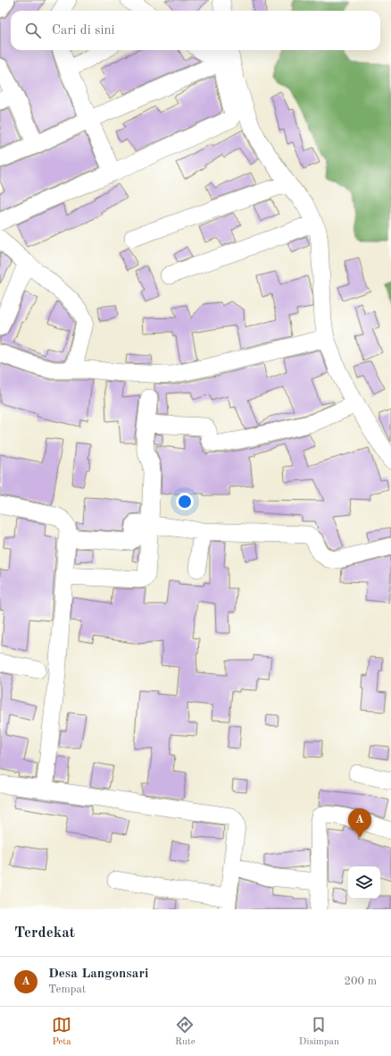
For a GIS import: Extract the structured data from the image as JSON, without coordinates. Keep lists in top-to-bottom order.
{
  "page": {
    "search": "Cari di sini",
    "pins": "A",
    "heading": "Terdekat",
    "list": [
      {
        "mark": "A",
        "name": "Desa Langonsari",
        "note": "Tempat",
        "value": "200 m"
      }
    ],
    "nav": ["Peta", "Rute", "Disimpan"]
  }
}
